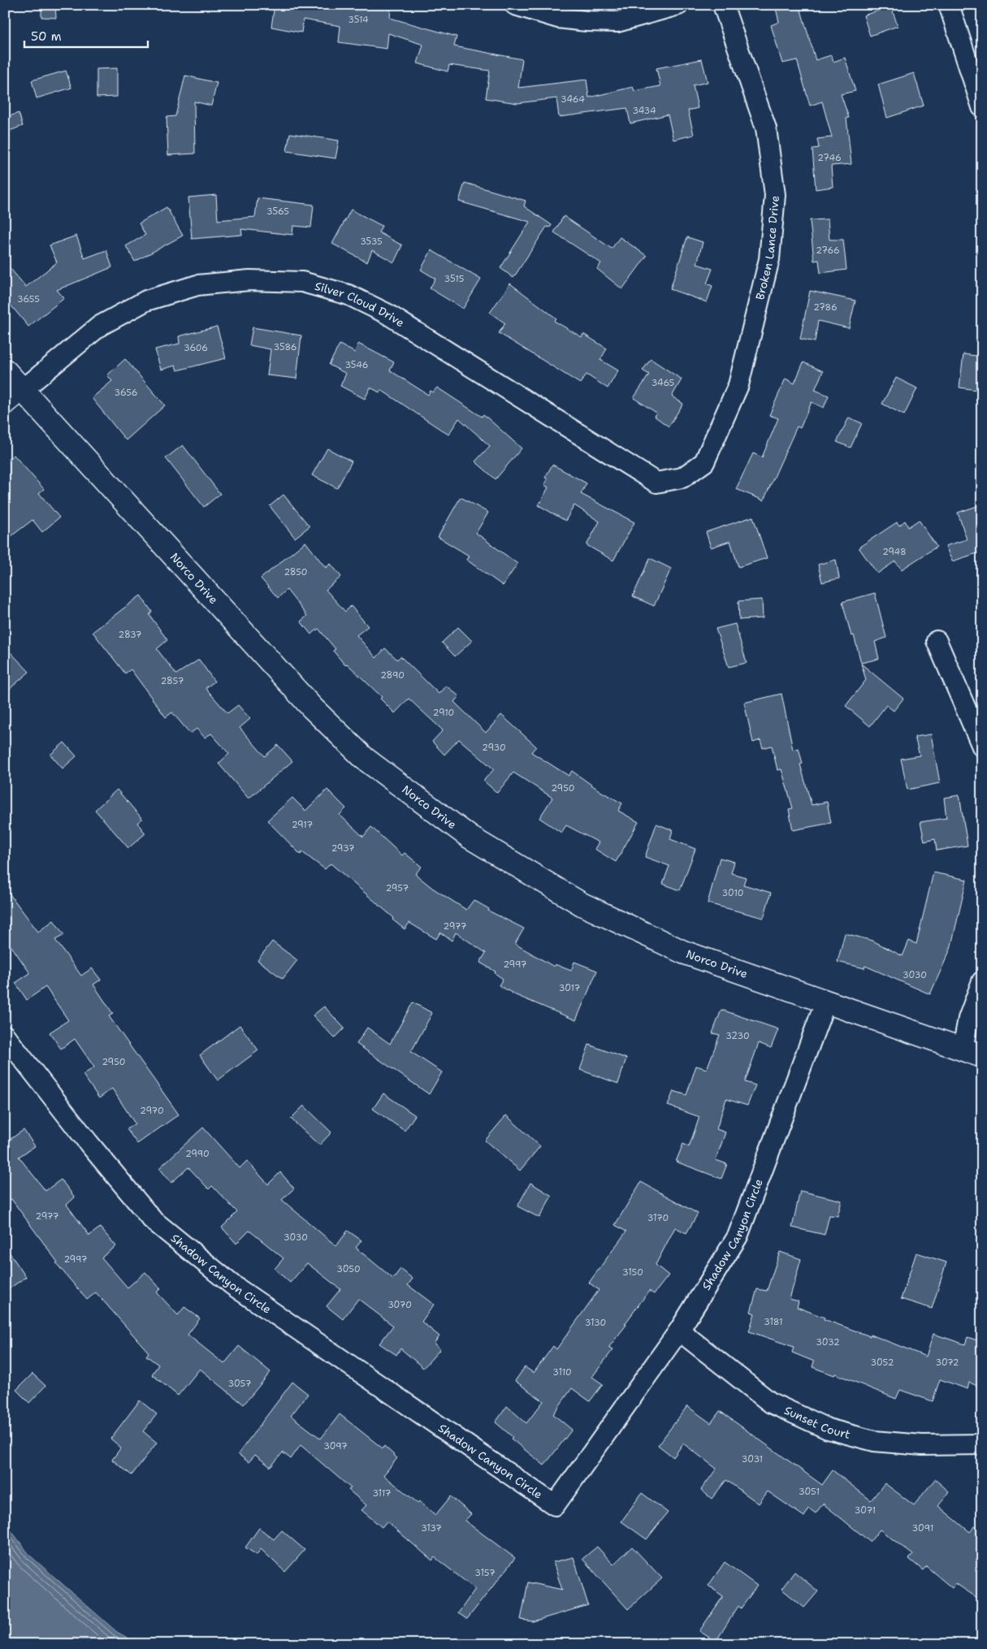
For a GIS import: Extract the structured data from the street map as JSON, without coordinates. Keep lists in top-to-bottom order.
{
  "streets": {
    "main road": ["Norco Drive"],
    "street": [
      "Broken Lance Drive",
      "Silver Cloud Drive",
      "Shadow Canyon Circle",
      "Sunset Court"
    ]
  },
  "crossings": [
    ["Broken Lance Drive", "Silver Cloud Drive"],
    ["Silver Cloud Drive", "Norco Drive"],
    ["Norco Drive", "Shadow Canyon Circle"],
    ["Shadow Canyon Circle", "Sunset Court"]
  ],
  "house_numbers": [
    "3514",
    "3464",
    "3434",
    "2746",
    "3565",
    "3535",
    "2766",
    "3515",
    "3655",
    "2786",
    "3586",
    "3606",
    "3546",
    "3465",
    "3656",
    "2948",
    "2850",
    "2837",
    "2890",
    "2857",
    "2910",
    "2930",
    "2950",
    "2917",
    "2937",
    "2957",
    "3010",
    "2977",
    "2997",
    "3030",
    "3017",
    "3230",
    "2950",
    "2970",
    "2990",
    "2977",
    "3170",
    "3030",
    "2997",
    "3050",
    "3150",
    "3070",
    "3181",
    "3130",
    "3032",
    "3052",
    "3072",
    "3110",
    "3057",
    "3097",
    "3031",
    "3051",
    "3117",
    "3071",
    "3137",
    "3091",
    "3157"
  ],
  "scale_bar": "50 m"
}
